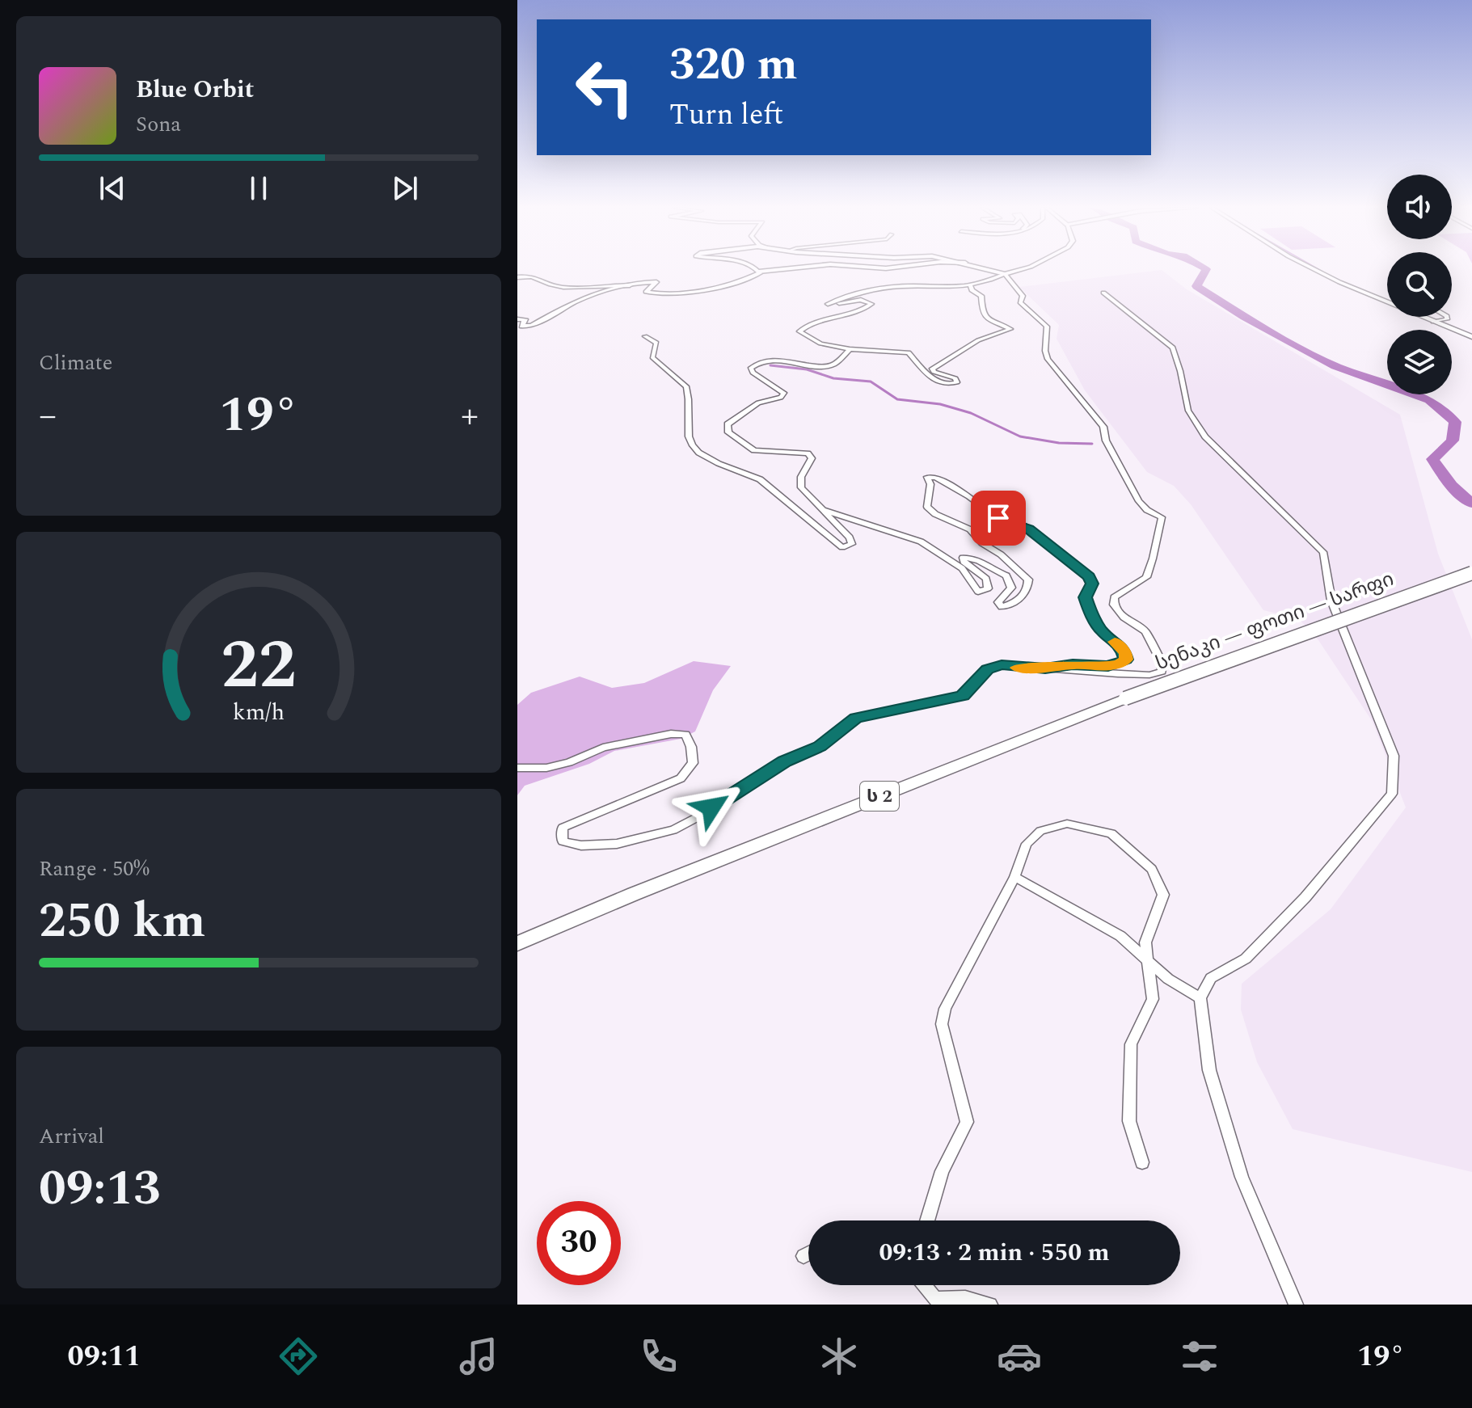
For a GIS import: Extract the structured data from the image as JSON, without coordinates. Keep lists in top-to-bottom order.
{
  "streets": {
    "highway": ["სენაკი — ფოთი — სარფი", "ს 2"]
  },
  "page": {
    "turn": ["320 m", "Turn left"],
    "song": ["Blue Orbit", "Sona"],
    "tile": [
      "Climate",
      ["Range · 50%", "250 km"],
      ["Arrival", "09:13"]
    ],
    "heat": ["−", "19°", "+"],
    "limit": "30",
    "trip": "09:13 · 2 min · 550 m",
    "tabs": ["09:11", "19°"],
    "gauge": ["22", "km/h"]
  }
}
